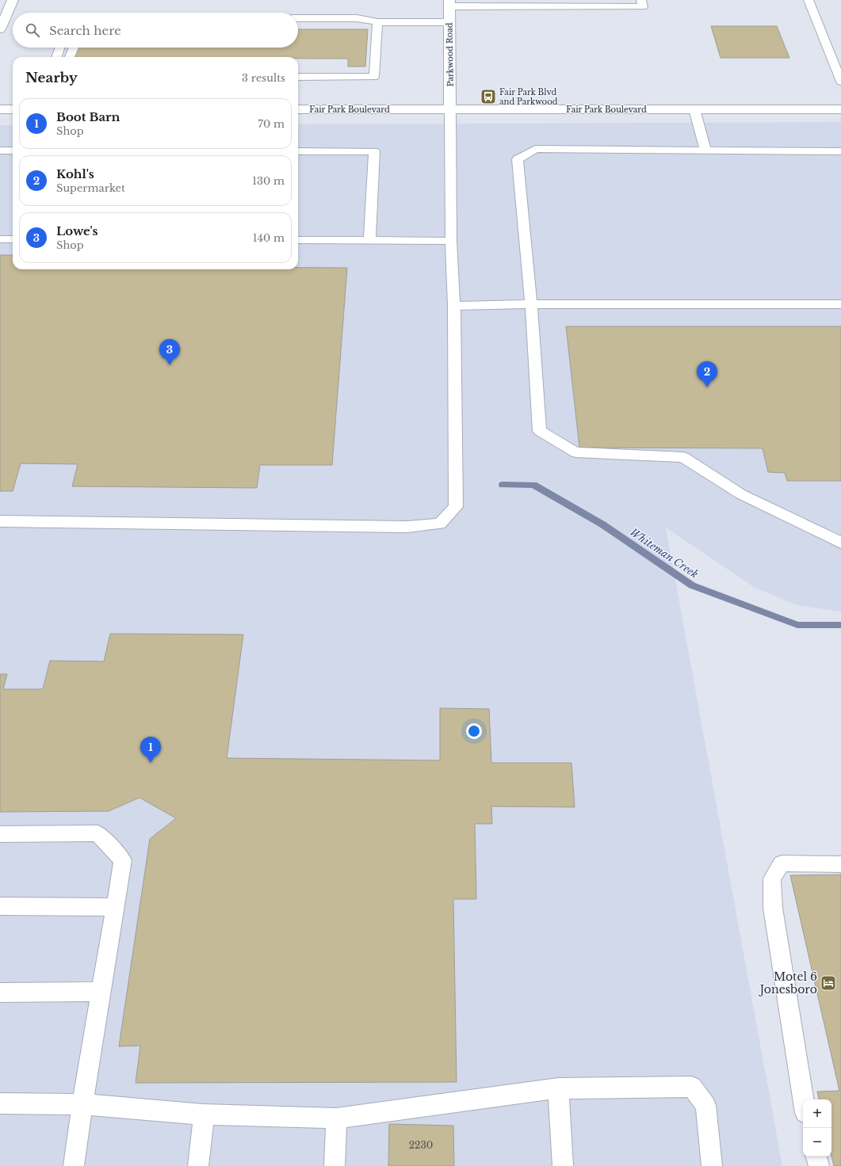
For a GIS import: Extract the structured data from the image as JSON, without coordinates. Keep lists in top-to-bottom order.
{
  "streets": {
    "street": ["Parkwood Road", "Fair Park Boulevard"]
  },
  "crossings": [
    ["Parkwood Road", "Fair Park Boulevard"]
  ],
  "water": ["Whiteman Creek"],
  "places": {
    "bus stop": ["Fair Park Blvd and Parkwood"],
    "hotel": ["Motel 6 Jonesboro"]
  },
  "house_numbers": ["2230"],
  "page": {
    "search": "Search here",
    "heading": ["Nearby", "3 results"],
    "list": [
      {
        "mark": "1",
        "name": "Boot Barn",
        "note": "Shop",
        "value": "70 m"
      },
      {
        "mark": "2",
        "name": "Kohl's",
        "note": "Supermarket",
        "value": "130 m"
      },
      {
        "mark": "3",
        "name": "Lowe's",
        "note": "Shop",
        "value": "140 m"
      }
    ],
    "pins": ["3", "2", "1"],
    "map_buttons": ["+", "−"]
  }
}
